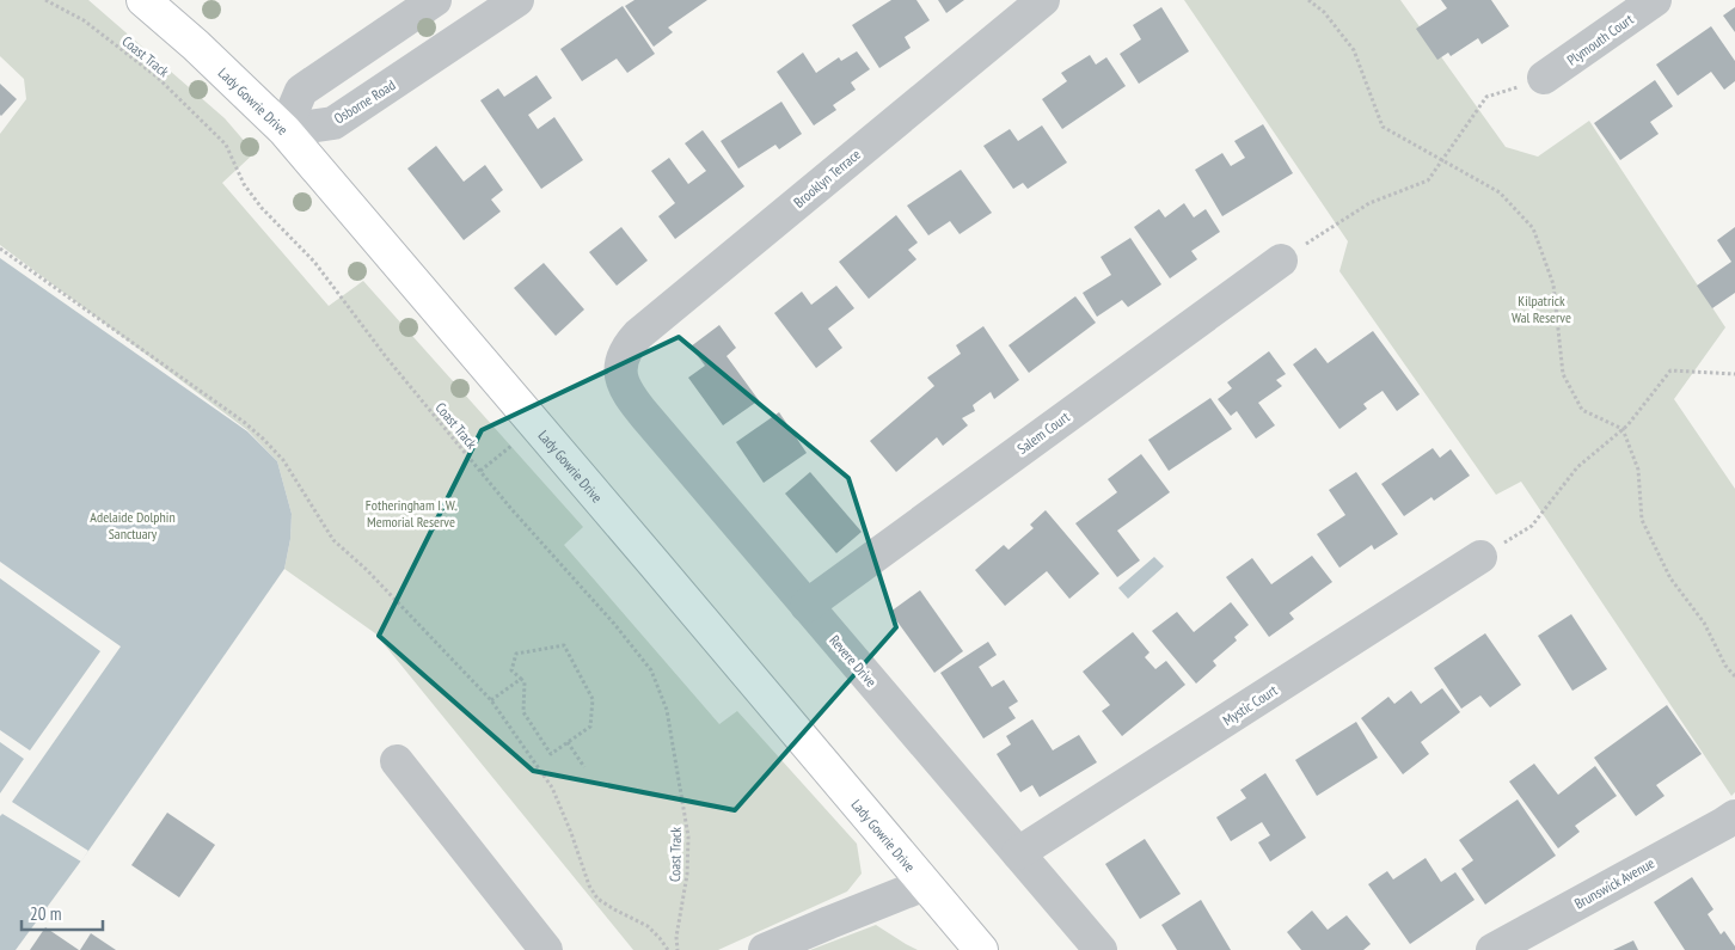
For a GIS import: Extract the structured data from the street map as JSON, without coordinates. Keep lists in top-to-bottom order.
{
  "streets": {
    "main road": ["Lady Gowrie Drive"],
    "street": [
      "Plymouth Court",
      "Osborne Road",
      "Brooklyn Terrace",
      "Salem Court",
      "Revere Drive",
      "Mystic Court",
      "Brunswick Avenue"
    ],
    "path": ["Coast Track"]
  },
  "crossings": [
    ["Lady Gowrie Drive", "Osborne Road"],
    ["Brooklyn Terrace", "Revere Drive"],
    ["Salem Court", "Revere Drive"],
    ["Revere Drive", "Mystic Court"]
  ],
  "parks": ["Kilpatrick Wal Reserve", "Fotheringham I. W. Memorial Reserve", "Adelaide Dolphin Sanctuary"],
  "scale_bar": "20 m"
}
